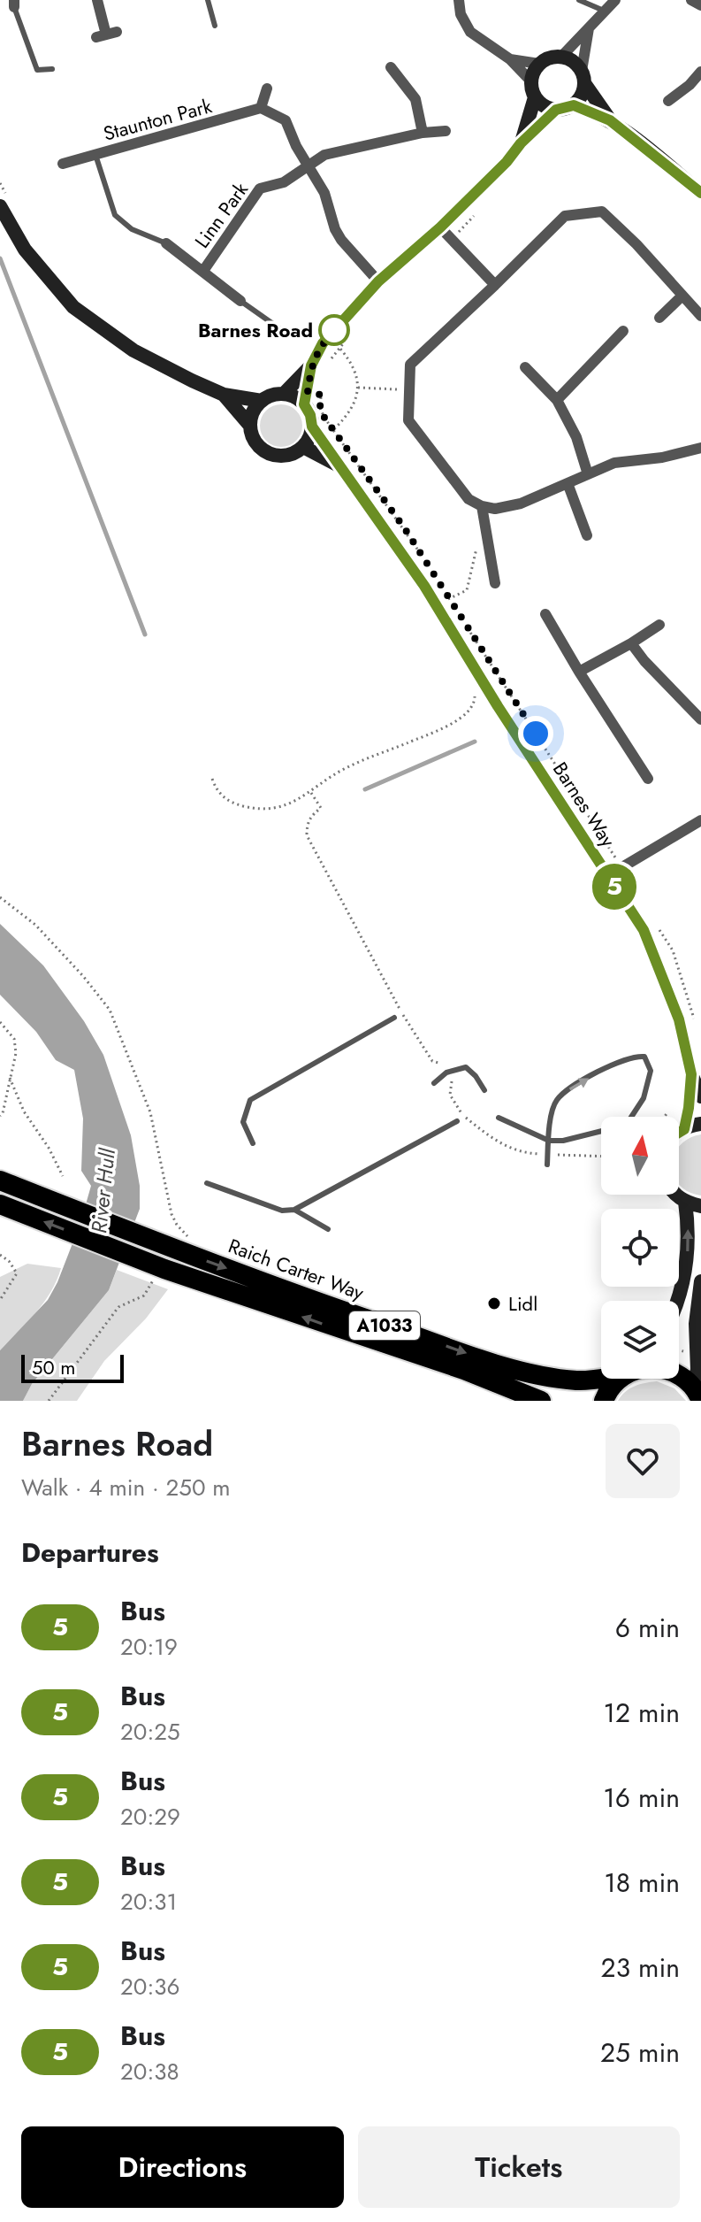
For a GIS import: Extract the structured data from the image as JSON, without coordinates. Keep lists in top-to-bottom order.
{
  "streets": {
    "highway": ["Raich Carter Way", "A1033"],
    "street": ["Staunton Park", "Linn Park", "Barnes Way"]
  },
  "water": ["River Hull"],
  "places": ["Barnes Road", "Lidl"],
  "lines": ["bus line 5"],
  "scale_bar": "50 m",
  "north": "top",
  "page": {
    "on_map": "5",
    "scale": "50 m",
    "heading": [
      ["Barnes Road", "Walk · 4 min · 250 m"],
      "Departures"
    ],
    "list": [
      {
        "mark": "5",
        "name": "Bus",
        "note": "20:19",
        "value": "6 min"
      },
      {
        "mark": "5",
        "name": "Bus",
        "note": "20:25",
        "value": "12 min"
      },
      {
        "mark": "5",
        "name": "Bus",
        "note": "20:29",
        "value": "16 min"
      },
      {
        "mark": "5",
        "name": "Bus",
        "note": "20:31",
        "value": "18 min"
      },
      {
        "mark": "5",
        "name": "Bus",
        "note": "20:36",
        "value": "23 min"
      },
      {
        "mark": "5",
        "name": "Bus",
        "note": "20:38",
        "value": "25 min"
      }
    ],
    "buttons": ["Directions", "Tickets"]
  }
}
